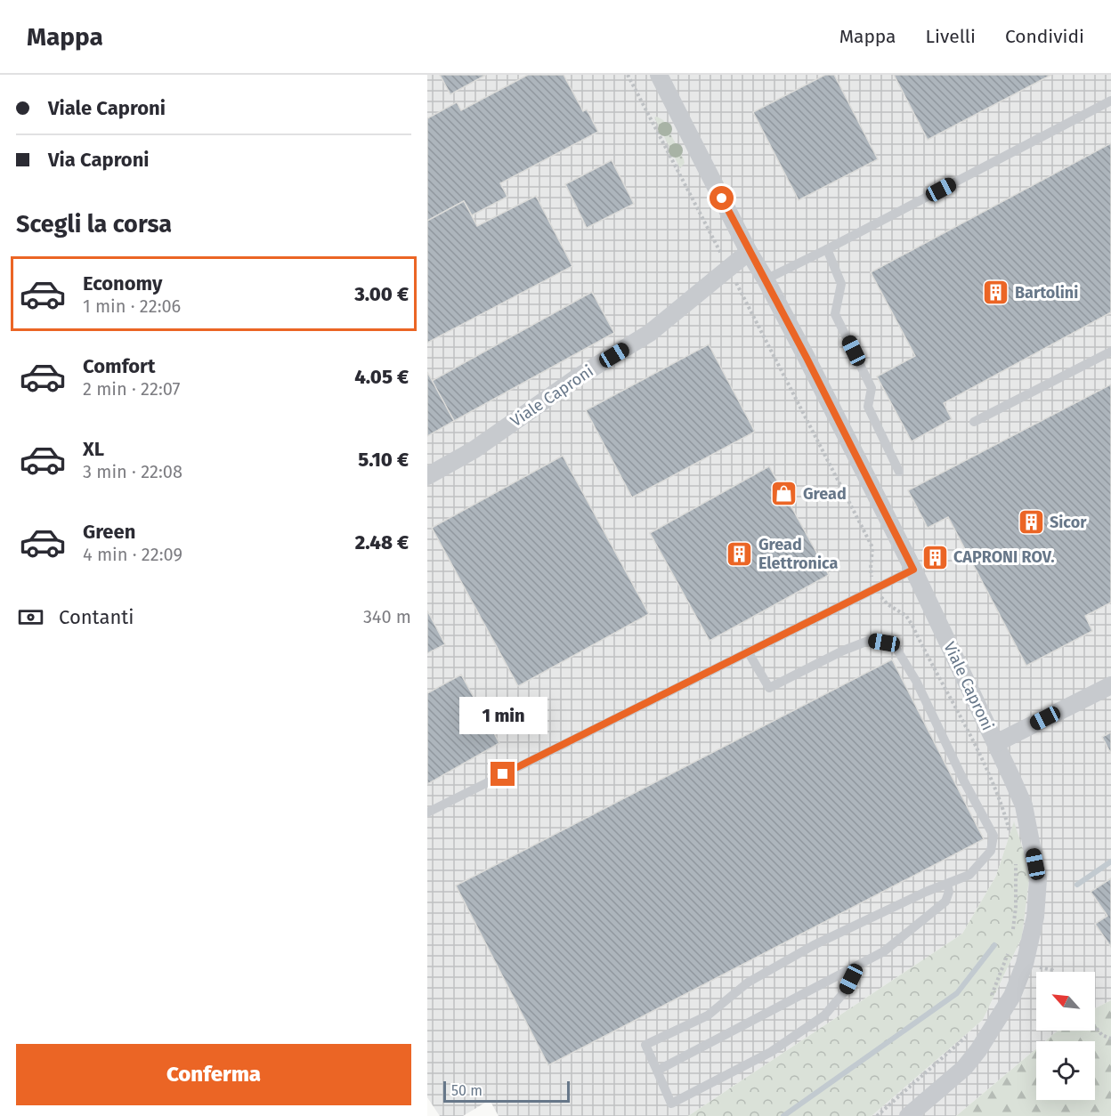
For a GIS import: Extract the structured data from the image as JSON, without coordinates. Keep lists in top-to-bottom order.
{
  "streets": {
    "street": ["Viale Caproni"]
  },
  "places": {
    "building": [
      "Bartolini",
      "Sicor",
      "Gread Elettronica",
      "CAPRONI ROV."
    ],
    "shop": ["Gread"]
  },
  "scale_bar": "50 m",
  "north": "top left",
  "page": {
    "header": "Mappa",
    "nav": ["Mappa", "Livelli", "Condividi"],
    "banner": ["Viale Caproni", "Via Caproni"],
    "heading": "Scegli la corsa",
    "list": [
      {
        "name": "Economy",
        "note": "1 min · 22:06",
        "value": "3.00 €"
      },
      {
        "name": "Comfort",
        "note": "2 min · 22:07",
        "value": "4.05 €"
      },
      {
        "name": "XL",
        "note": "3 min · 22:08",
        "value": "5.10 €"
      },
      {
        "name": "Green",
        "note": "4 min · 22:09",
        "value": "2.48 €"
      }
    ],
    "pay": ["Contanti", "340 m"],
    "bubble": "1 min",
    "buttons": "Conferma",
    "scale": "50 m"
  }
}
